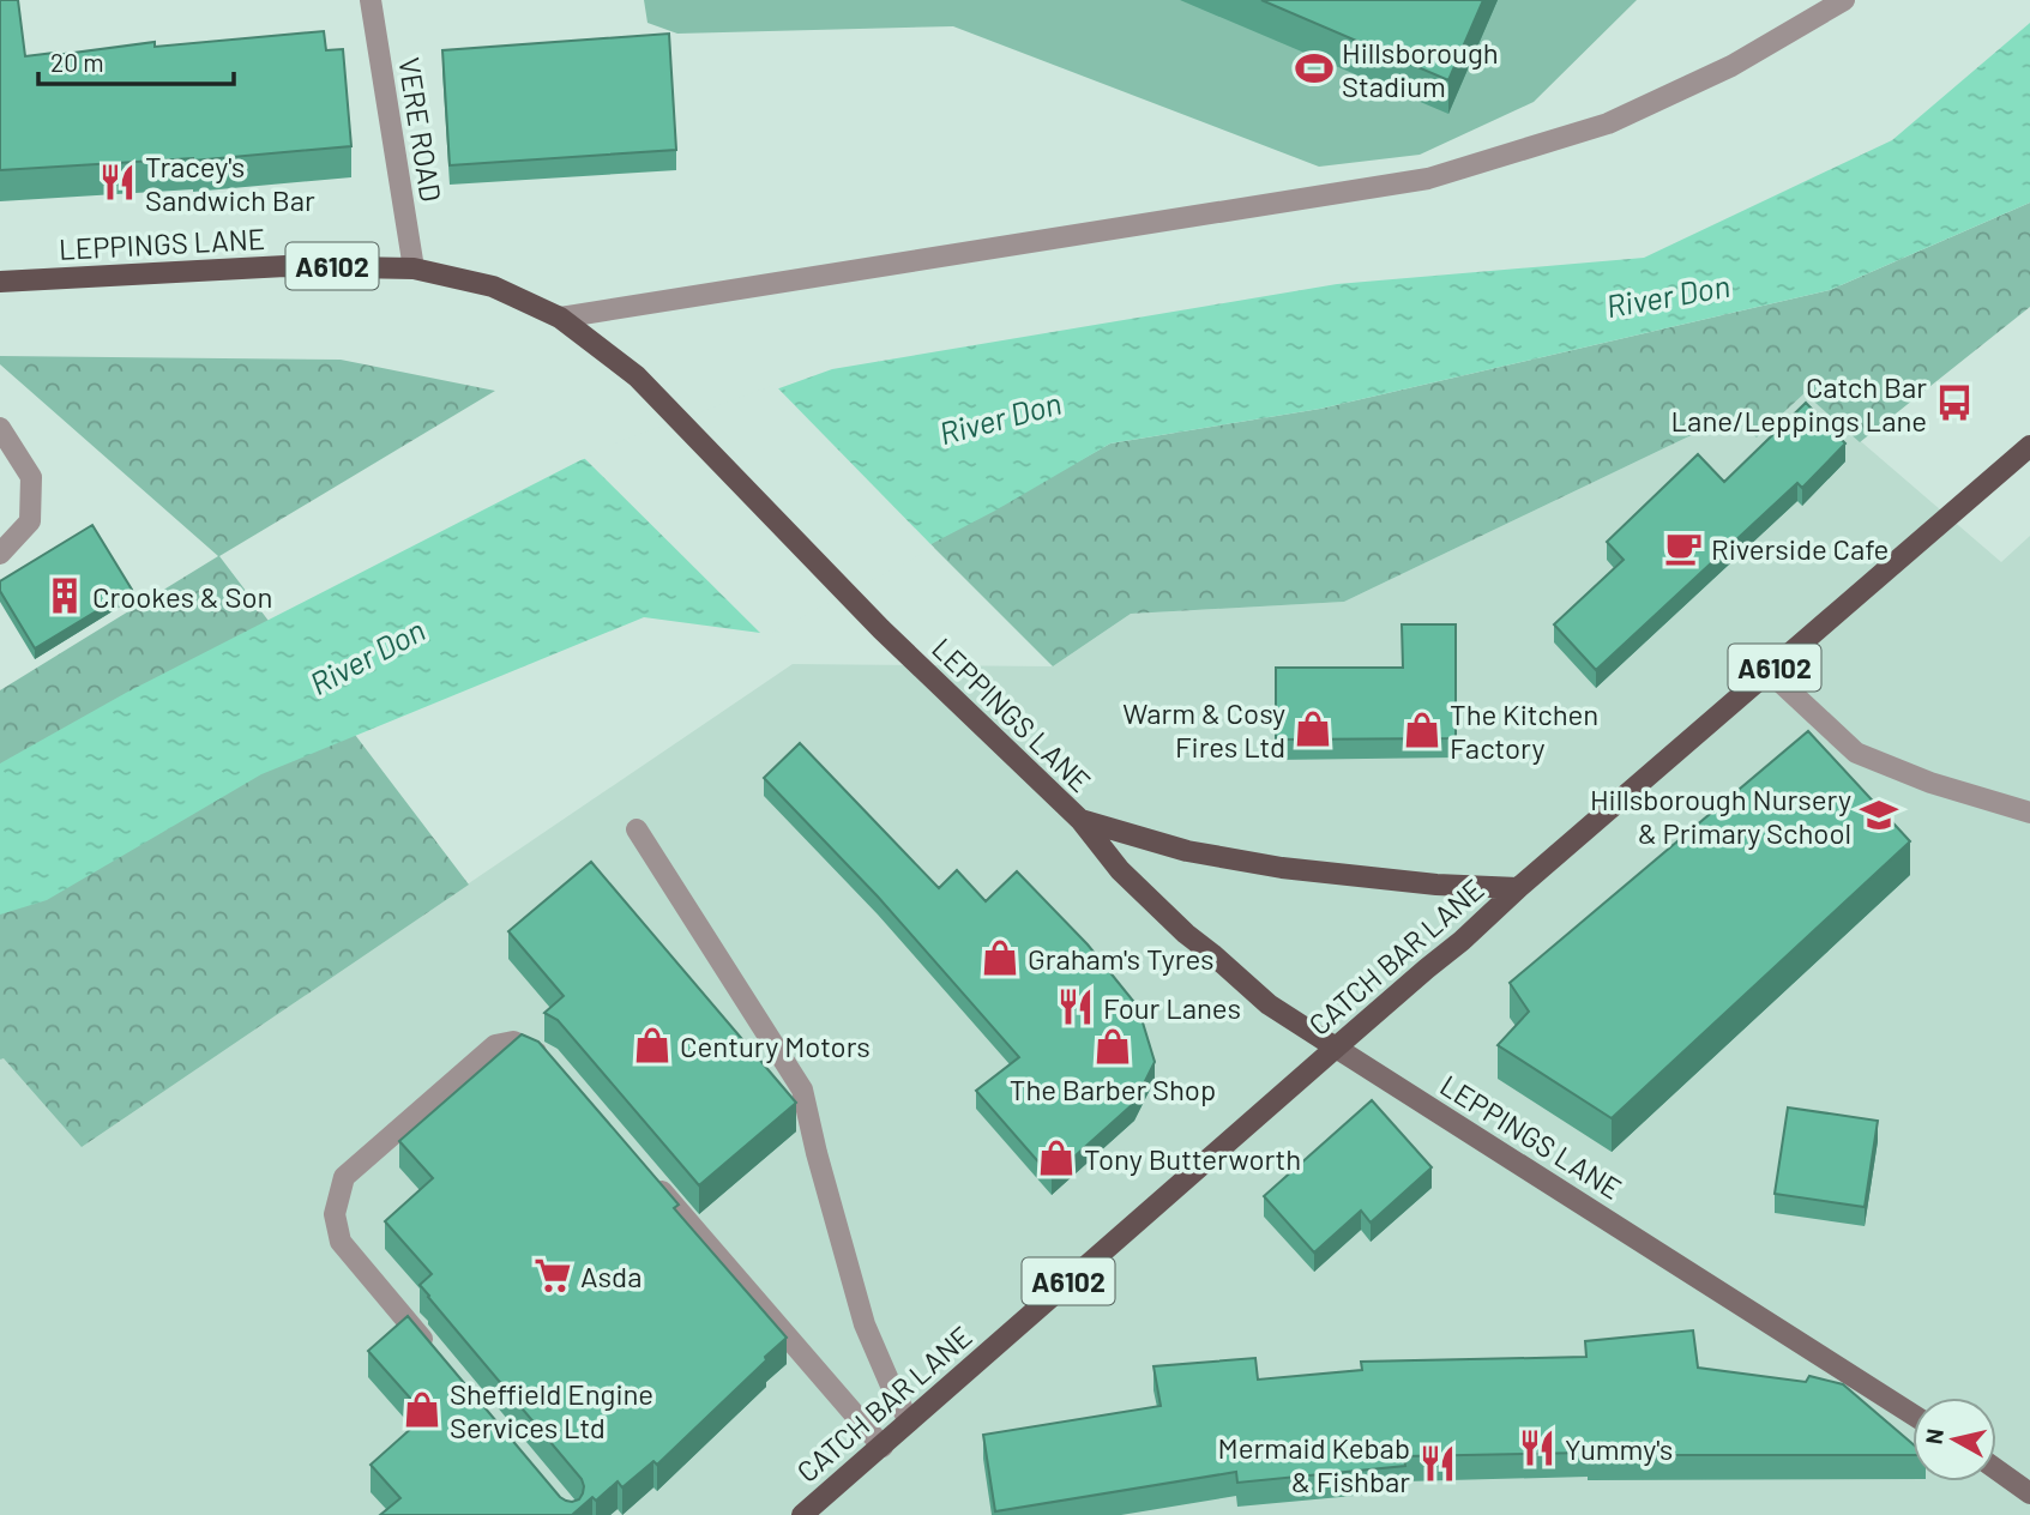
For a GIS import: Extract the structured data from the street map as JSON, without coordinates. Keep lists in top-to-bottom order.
{
  "streets": {
    "main road": ["LEPPINGS LANE", "A6102", "CATCH BAR LANE"],
    "street": ["VERE ROAD"]
  },
  "crossings": [
    ["VERE ROAD", "LEPPINGS LANE"],
    ["LEPPINGS LANE", "A6102"],
    ["LEPPINGS LANE", "CATCH BAR LANE"],
    ["A6102", "CATCH BAR LANE"]
  ],
  "water": ["River Don"],
  "places": {
    "sports": ["Hillsborough Stadium"],
    "restaurant": [
      "Tracey's Sandwich Bar",
      "Four Lanes",
      "Yummy's",
      "Mermaid Kebab & Fishbar"
    ],
    "bus stop": ["Catch Bar Lane/Leppings Lane"],
    "cafe": ["Riverside Cafe"],
    "building": ["Crookes & Son"],
    "shop": [
      "Warm & Cosy Fires Ltd",
      "The Kitchen Factory",
      "Graham's Tyres",
      "Century Motors",
      "The Barber Shop",
      "Tony Butterworth",
      "Sheffield Engine Services Ltd"
    ],
    "school or university": ["Hillsborough Nursery & Primary School"],
    "supermarket": ["Asda"]
  },
  "scale_bar": "20 m",
  "north": "left"
}
